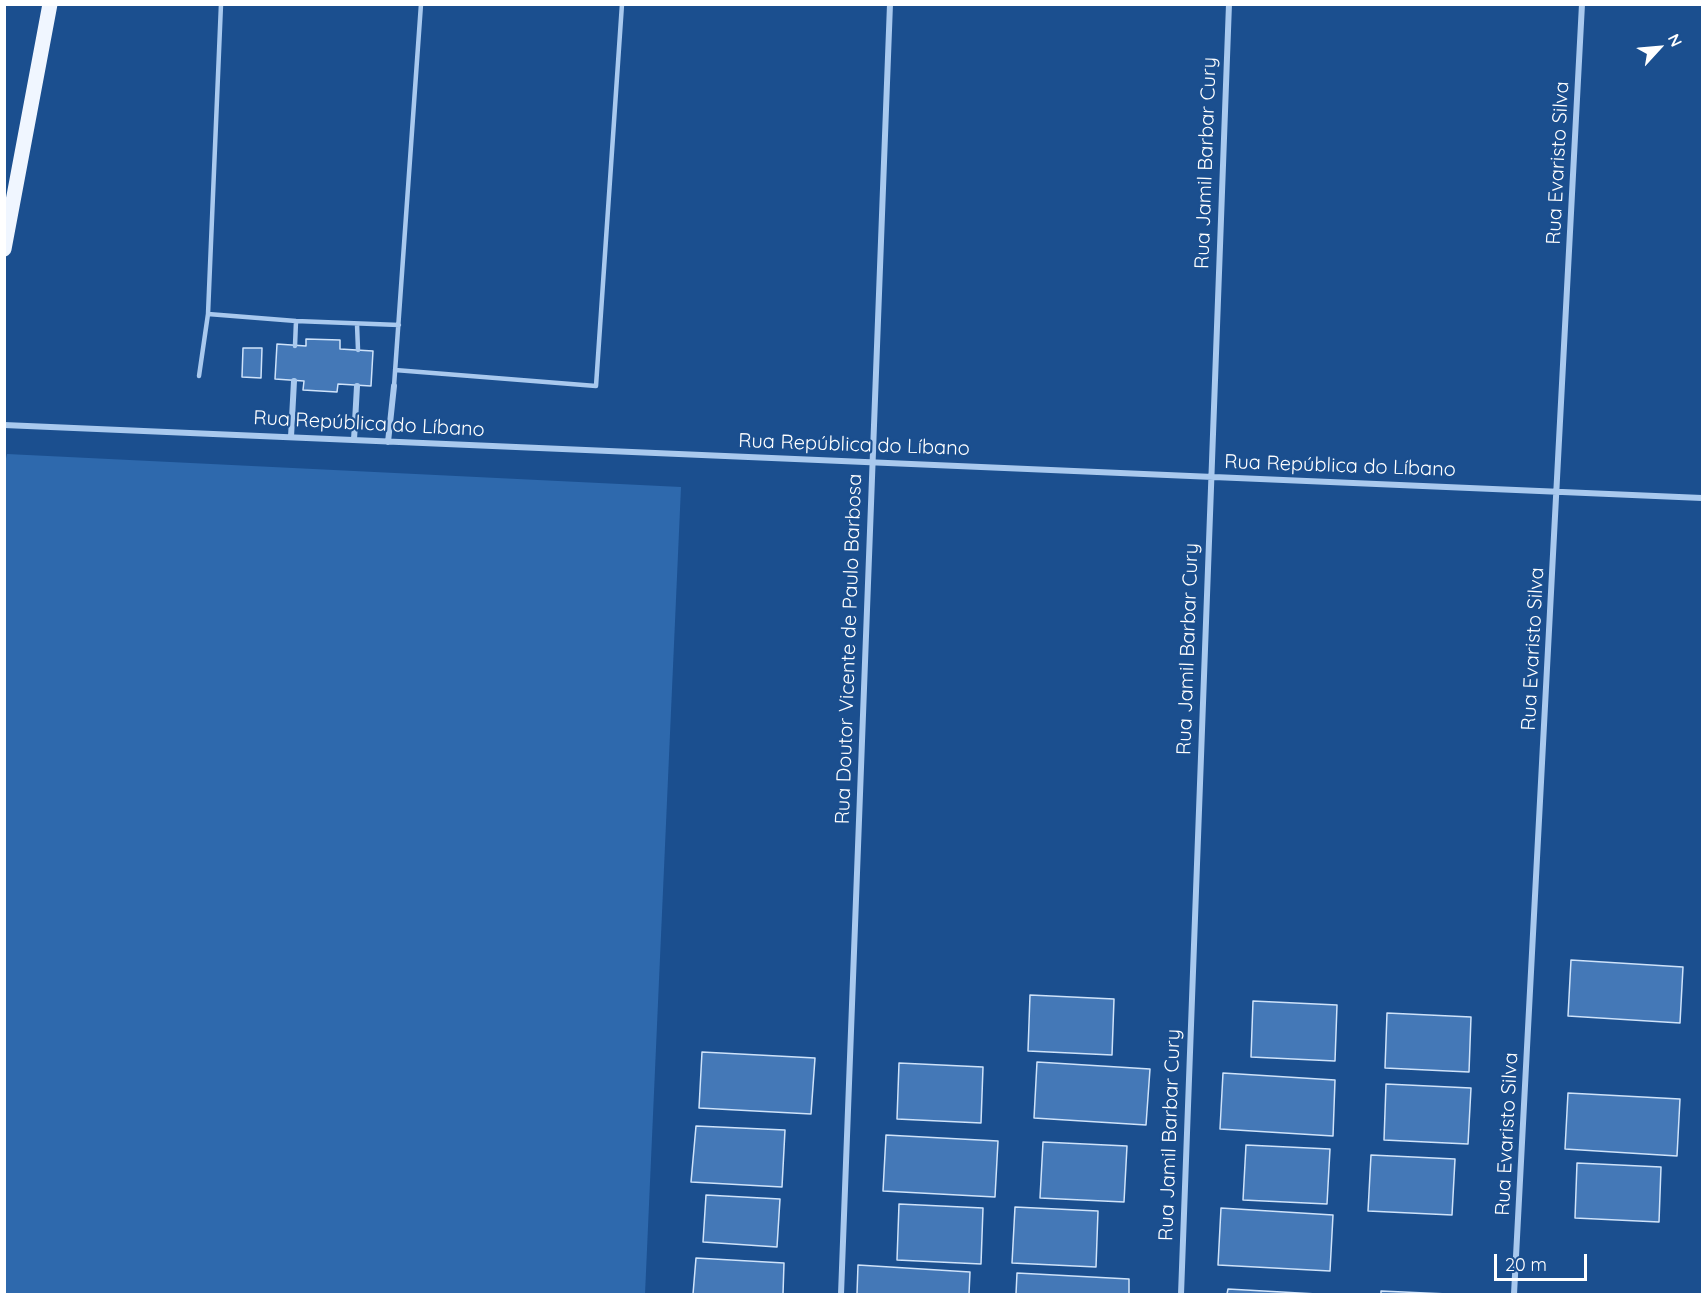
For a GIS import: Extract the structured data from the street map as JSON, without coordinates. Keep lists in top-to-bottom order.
{
  "streets": {
    "street": [
      "Rua Jamil Barbar Cury",
      "Rua Evaristo Silva",
      "Rua República do Líbano",
      "Rua Doutor Vicente de Paulo Barbosa"
    ]
  },
  "crossings": [
    ["Rua Jamil Barbar Cury", "Rua República do Líbano"],
    ["Rua Evaristo Silva", "Rua República do Líbano"],
    ["Rua República do Líbano", "Rua Doutor Vicente de Paulo Barbosa"]
  ],
  "scale_bar": "20 m",
  "north": "top right"
}
